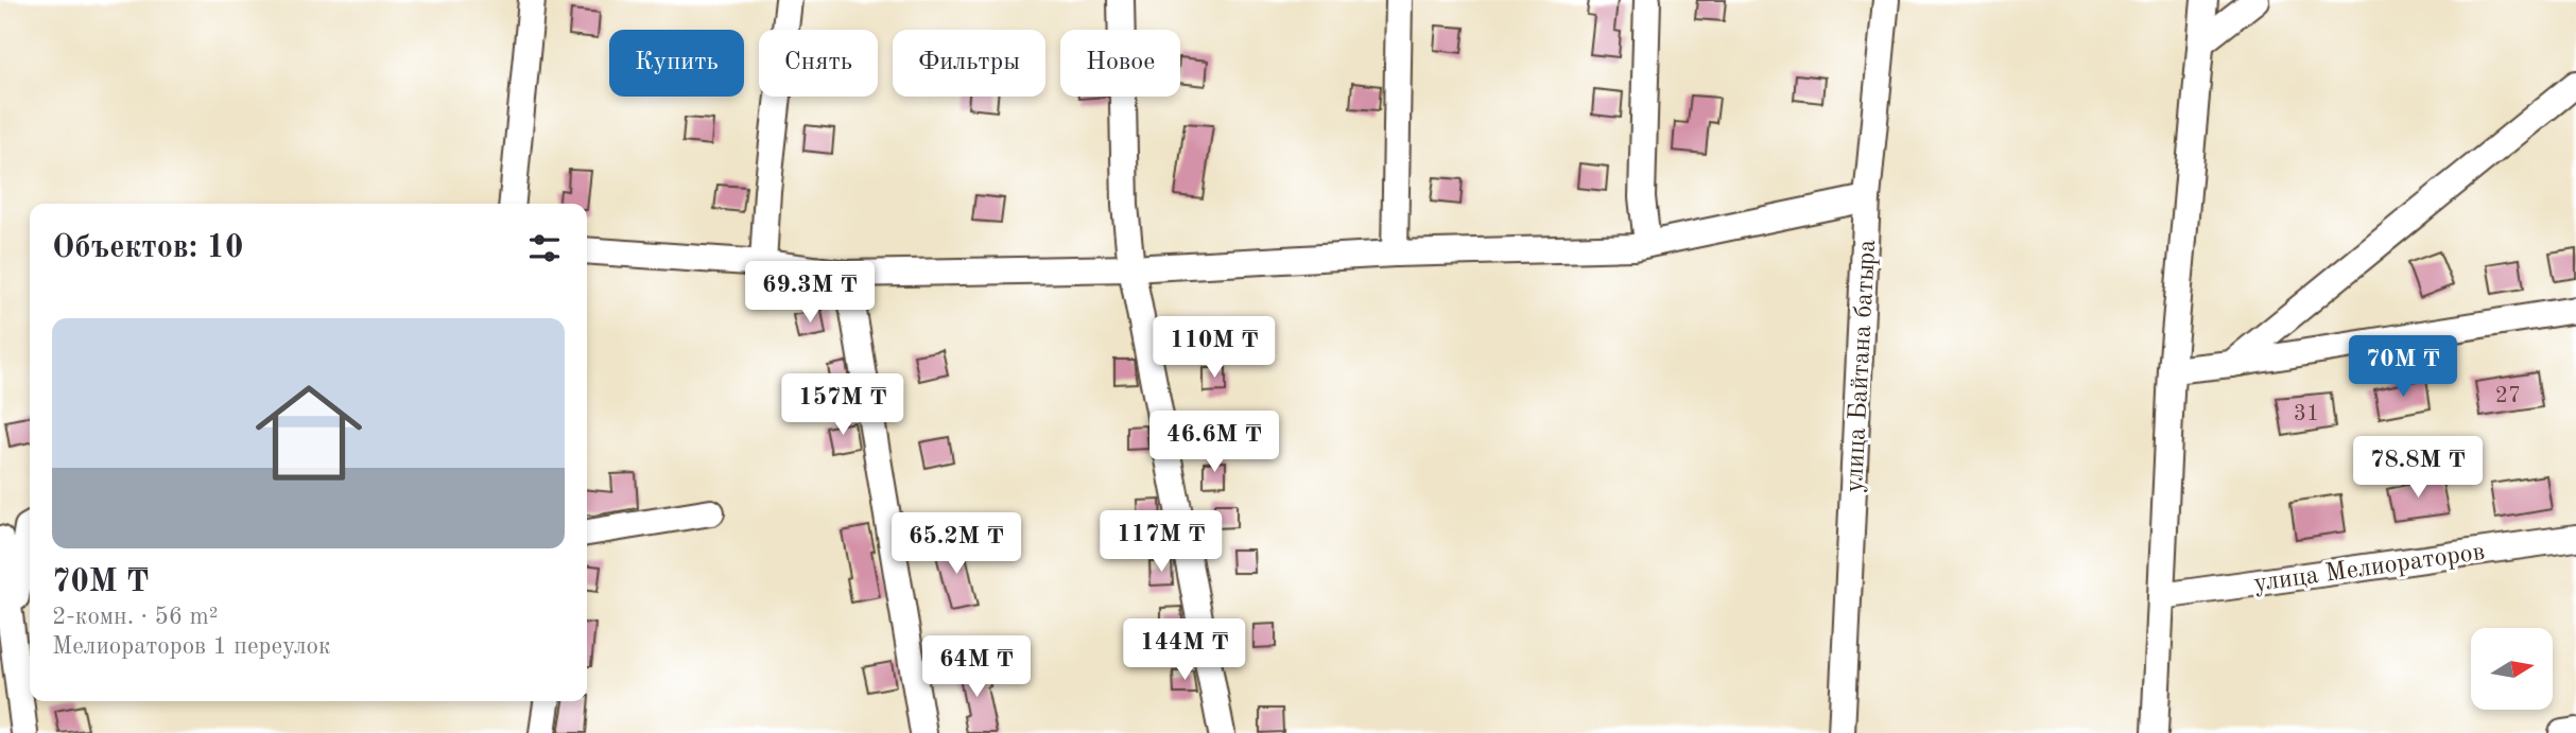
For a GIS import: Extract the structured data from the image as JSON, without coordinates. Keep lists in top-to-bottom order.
{
  "streets": {
    "street": ["улица Байтана батыра", "улица Мелиораторов"]
  },
  "house_numbers": ["27", "31"],
  "north": "right",
  "page": {
    "chip": [
      "Купить",
      "Снять",
      "Фильтры",
      "Новое"
    ],
    "heading": "Объектов: 10",
    "price": [
      "69.3M ₸",
      "110M ₸",
      "70M ₸",
      "157M ₸",
      "46.6M ₸",
      "78.8M ₸",
      "117M ₸",
      "65.2M ₸",
      "144M ₸",
      "64M ₸"
    ],
    "list": [
      {
        "name": "70M ₸",
        "note": "2-комн. · 56 m² · Мелиораторов 1 переулок"
      }
    ]
  }
}
